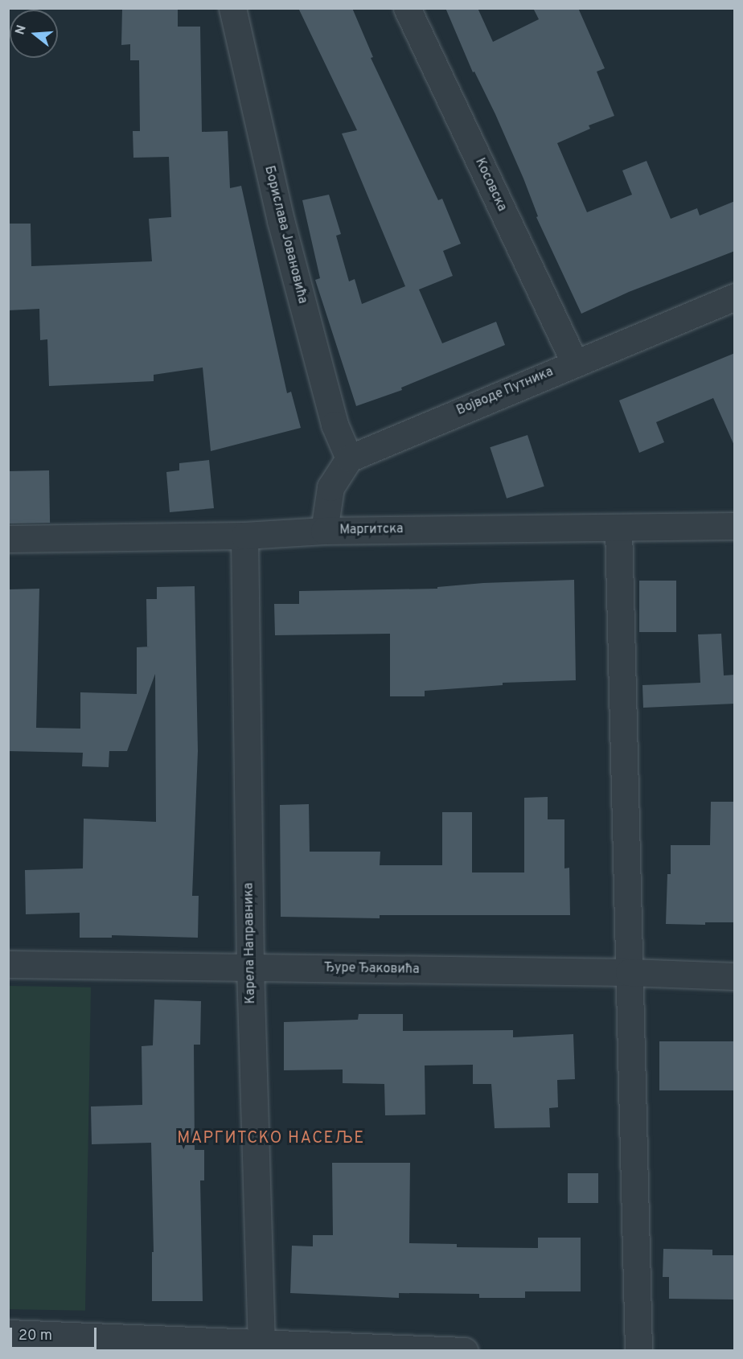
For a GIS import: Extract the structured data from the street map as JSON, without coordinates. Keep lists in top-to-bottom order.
{
  "streets": {
    "street": [
      "Косовска",
      "Борислава Јовановића",
      "Војводе Путника",
      "Маргитска",
      "Карела Направника",
      "Ђуре Ђаковића"
    ]
  },
  "crossings": [
    ["Косовска", "Војводе Путника"],
    ["Борислава Јовановића", "Војводе Путника"],
    ["Маргитска", "Карела Направника"],
    ["Карела Направника", "Ђуре Ђаковића"]
  ],
  "districts": ["МАРГИТСКО НАСЕЉЕ"],
  "scale_bar": "20 m",
  "north": "left"
}
